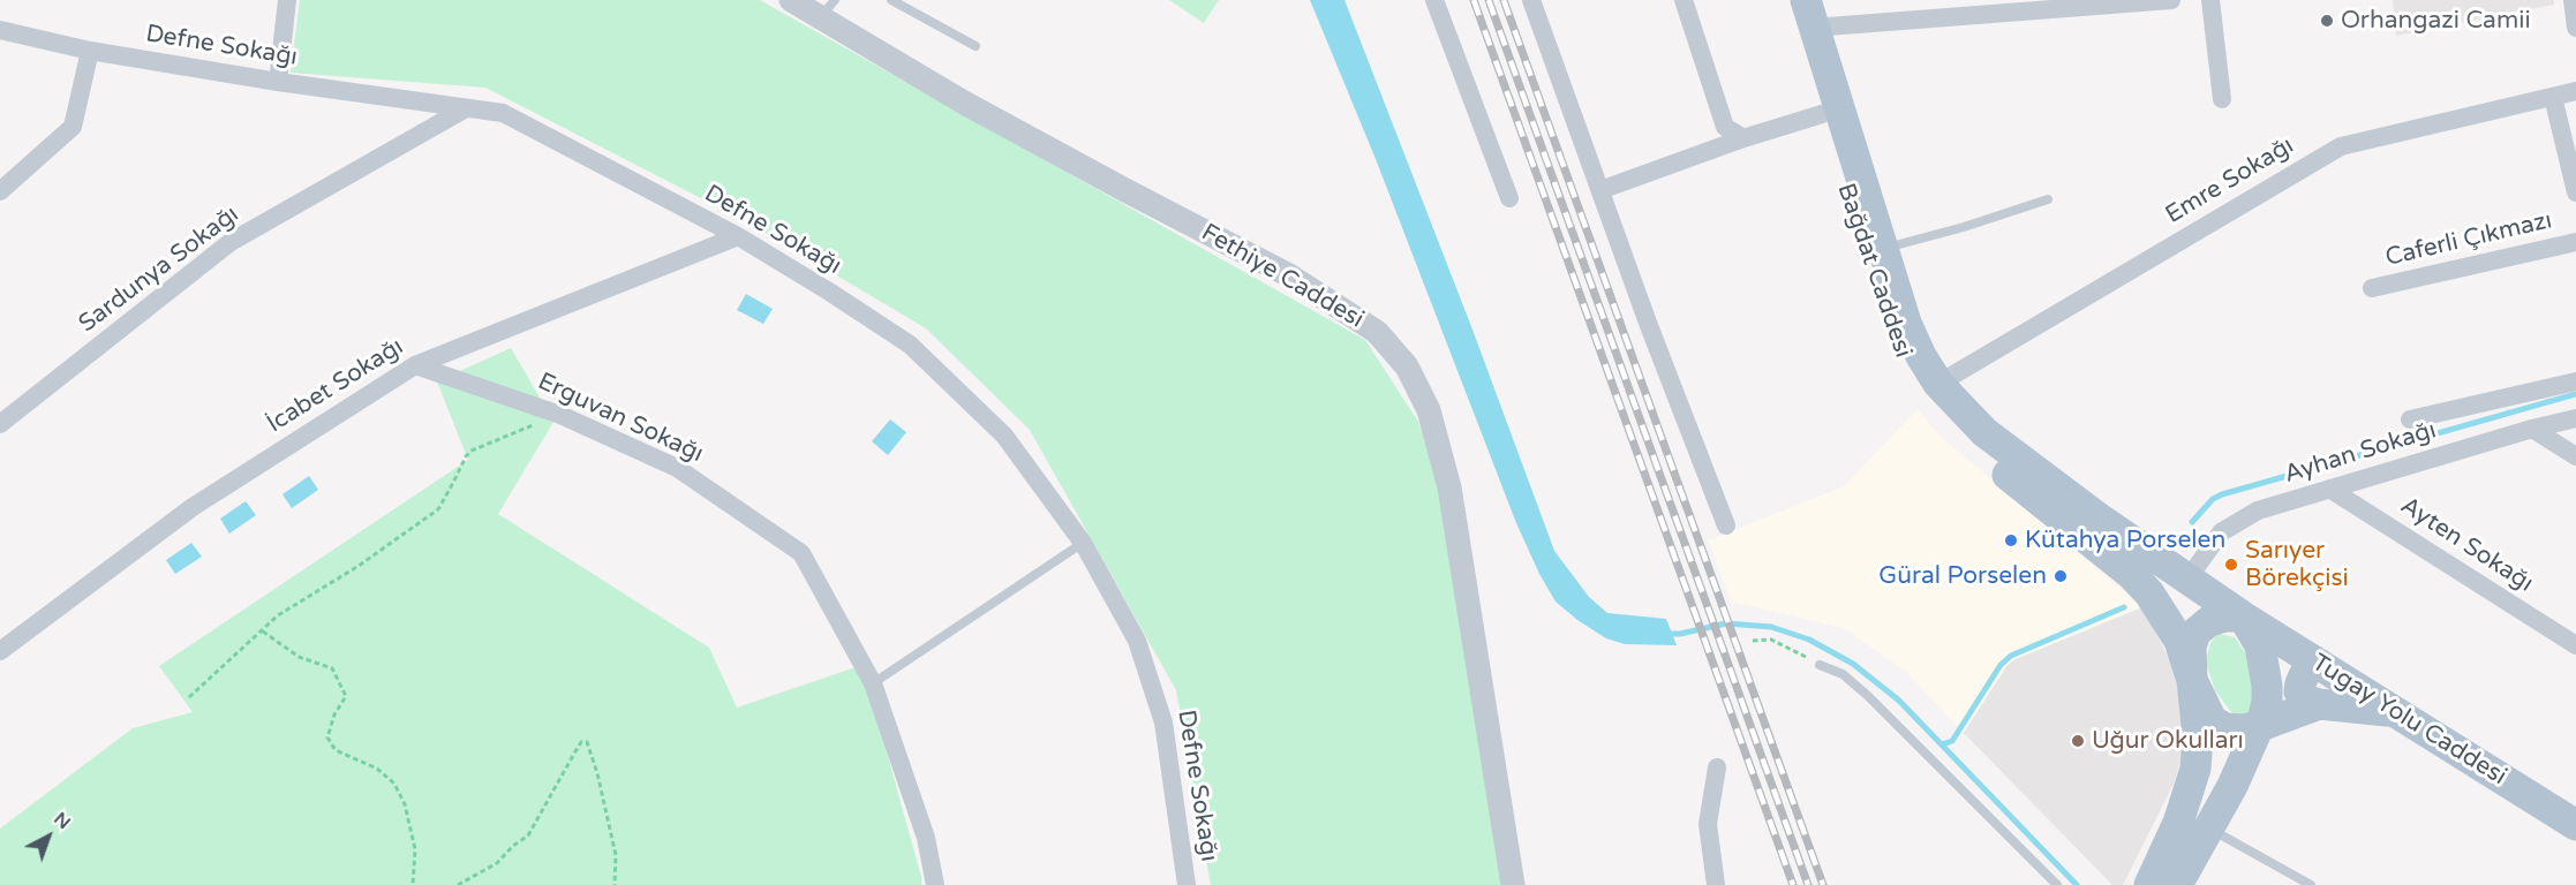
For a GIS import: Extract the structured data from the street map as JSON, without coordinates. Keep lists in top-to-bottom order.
{
  "streets": {
    "main road": ["Bağdat Caddesi", "Tugay Yolu Caddesi"],
    "street": [
      "Defne Sokağı",
      "Emre Sokağı",
      "Caferli Çıkmazı",
      "Sardunya Sokağı",
      "Fethiye Caddesi",
      "İcabet Sokağı",
      "Erguvan Sokağı",
      "Ayhan Sokağı",
      "Ayten Sokağı"
    ]
  },
  "crossings": [
    ["Defne Sokağı", "Sardunya Sokağı"],
    ["Defne Sokağı", "İcabet Sokağı"],
    ["Emre Sokağı", "Bağdat Caddesi"],
    ["Bağdat Caddesi", "Ayhan Sokağı"],
    ["Bağdat Caddesi", "Tugay Yolu Caddesi"],
    ["İcabet Sokağı", "Erguvan Sokağı"],
    ["Ayhan Sokağı", "Ayten Sokağı"]
  ],
  "places": [
    "Orhangazi Camii",
    "Kütahya Porselen",
    "Sarıyer Börekçisi",
    "Güral Porselen",
    "Uğur Okulları"
  ],
  "north": "top right"
}
